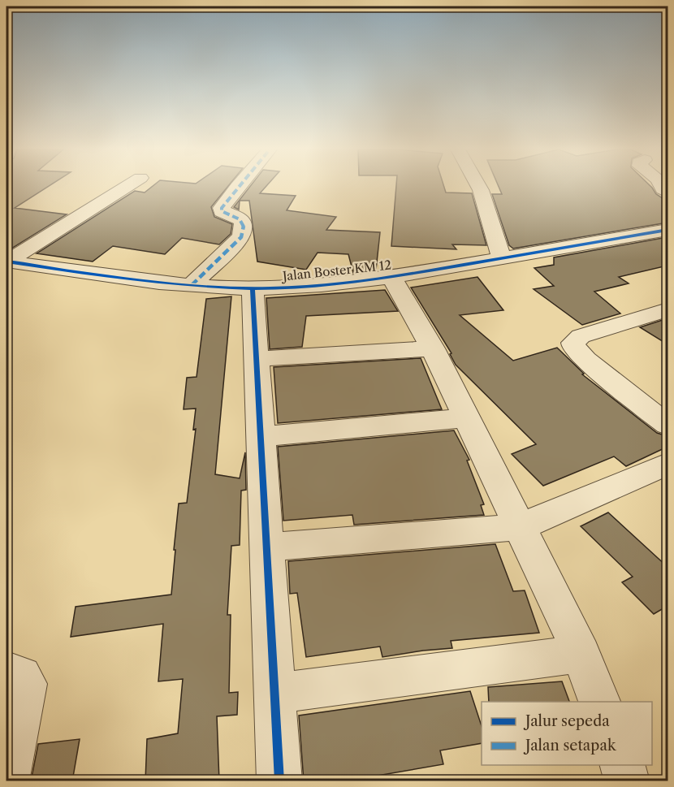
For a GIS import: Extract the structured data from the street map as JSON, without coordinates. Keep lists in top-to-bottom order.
{
  "streets": {
    "street": ["Jalan Boster KM 12"]
  },
  "legend": ["Jalur sepeda", "Jalan setapak"]
}
